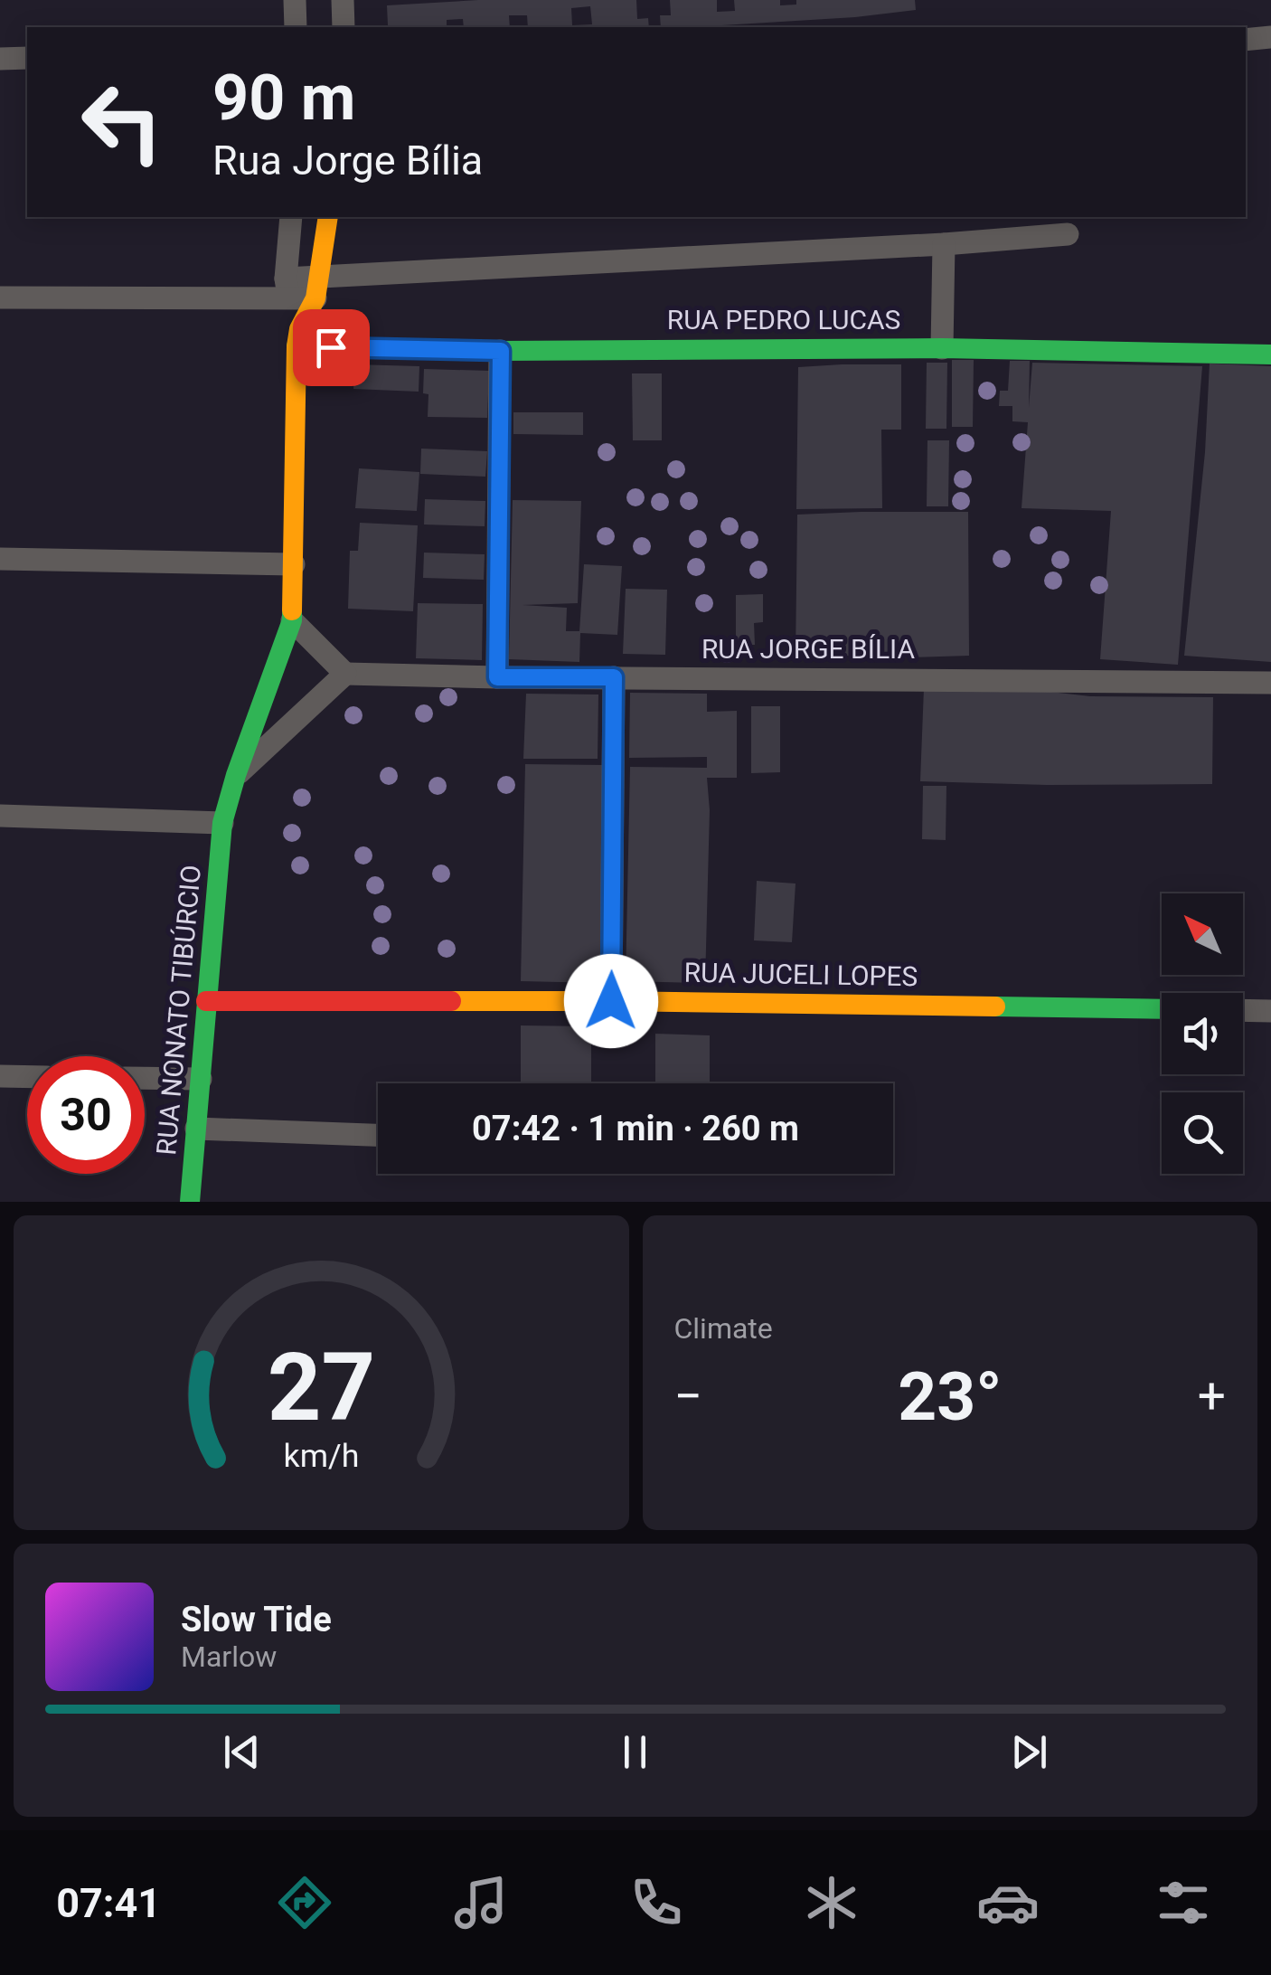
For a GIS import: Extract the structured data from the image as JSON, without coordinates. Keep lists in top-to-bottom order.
{
  "streets": {
    "street": [
      "RUA PEDRO LUCAS",
      "RUA JORGE BÍLIA",
      "RUA JUCELI LOPES",
      "RUA NONATO TIBÚRCIO"
    ]
  },
  "crossings": [
    ["RUA PEDRO LUCAS", "RUA NONATO TIBÚRCIO"],
    ["RUA JUCELI LOPES", "RUA NONATO TIBÚRCIO"]
  ],
  "north": "top left",
  "page": {
    "turn": ["90 m", "Rua Jorge Bília"],
    "limit": "30",
    "trip": "07:42 · 1 min · 260 m",
    "tile": "Climate",
    "heat": ["−", "23°", "+"],
    "song": ["Slow Tide", "Marlow"],
    "tabs": "07:41",
    "gauge": ["27", "km/h"]
  }
}
